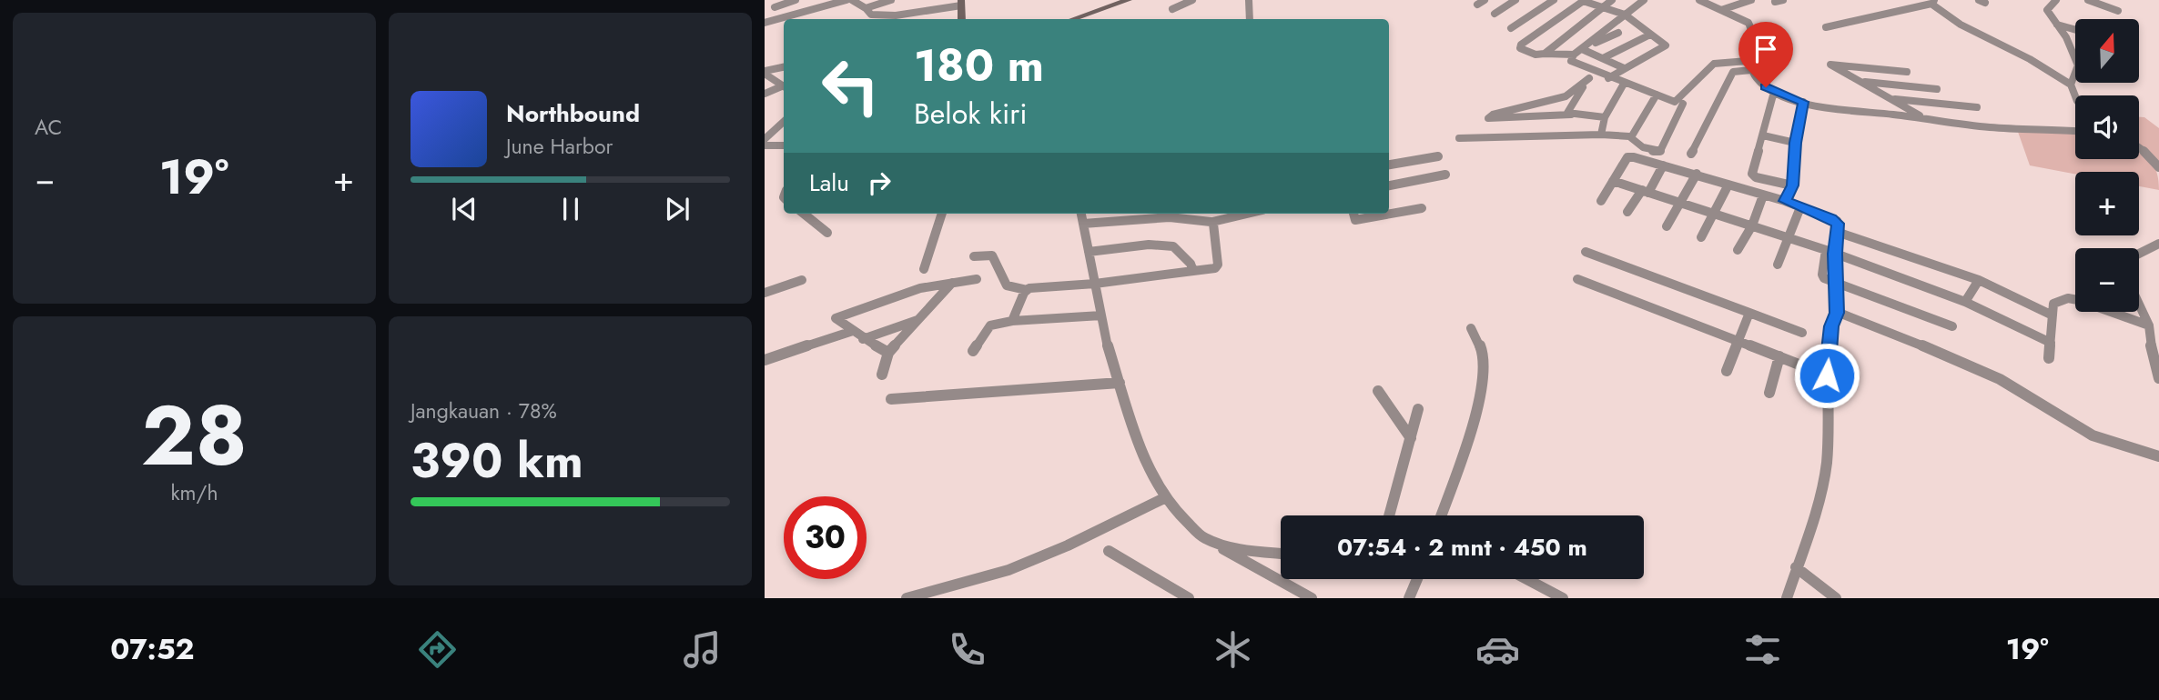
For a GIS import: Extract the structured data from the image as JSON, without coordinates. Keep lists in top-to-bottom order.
{
  "north": "top",
  "page": {
    "tile": [
      "AC",
      ["28", "km/h"],
      ["Jangkauan · 78%", "390 km"]
    ],
    "map_buttons": ["+", "−"],
    "turn": ["180 m", "Belok kiri"],
    "song": ["Northbound", "June Harbor"],
    "heat": ["−", "19°", "+"],
    "then": "Lalu",
    "limit": "30",
    "trip": "07:54 · 2 mnt · 450 m",
    "tabs": ["07:52", "19°"]
  }
}
